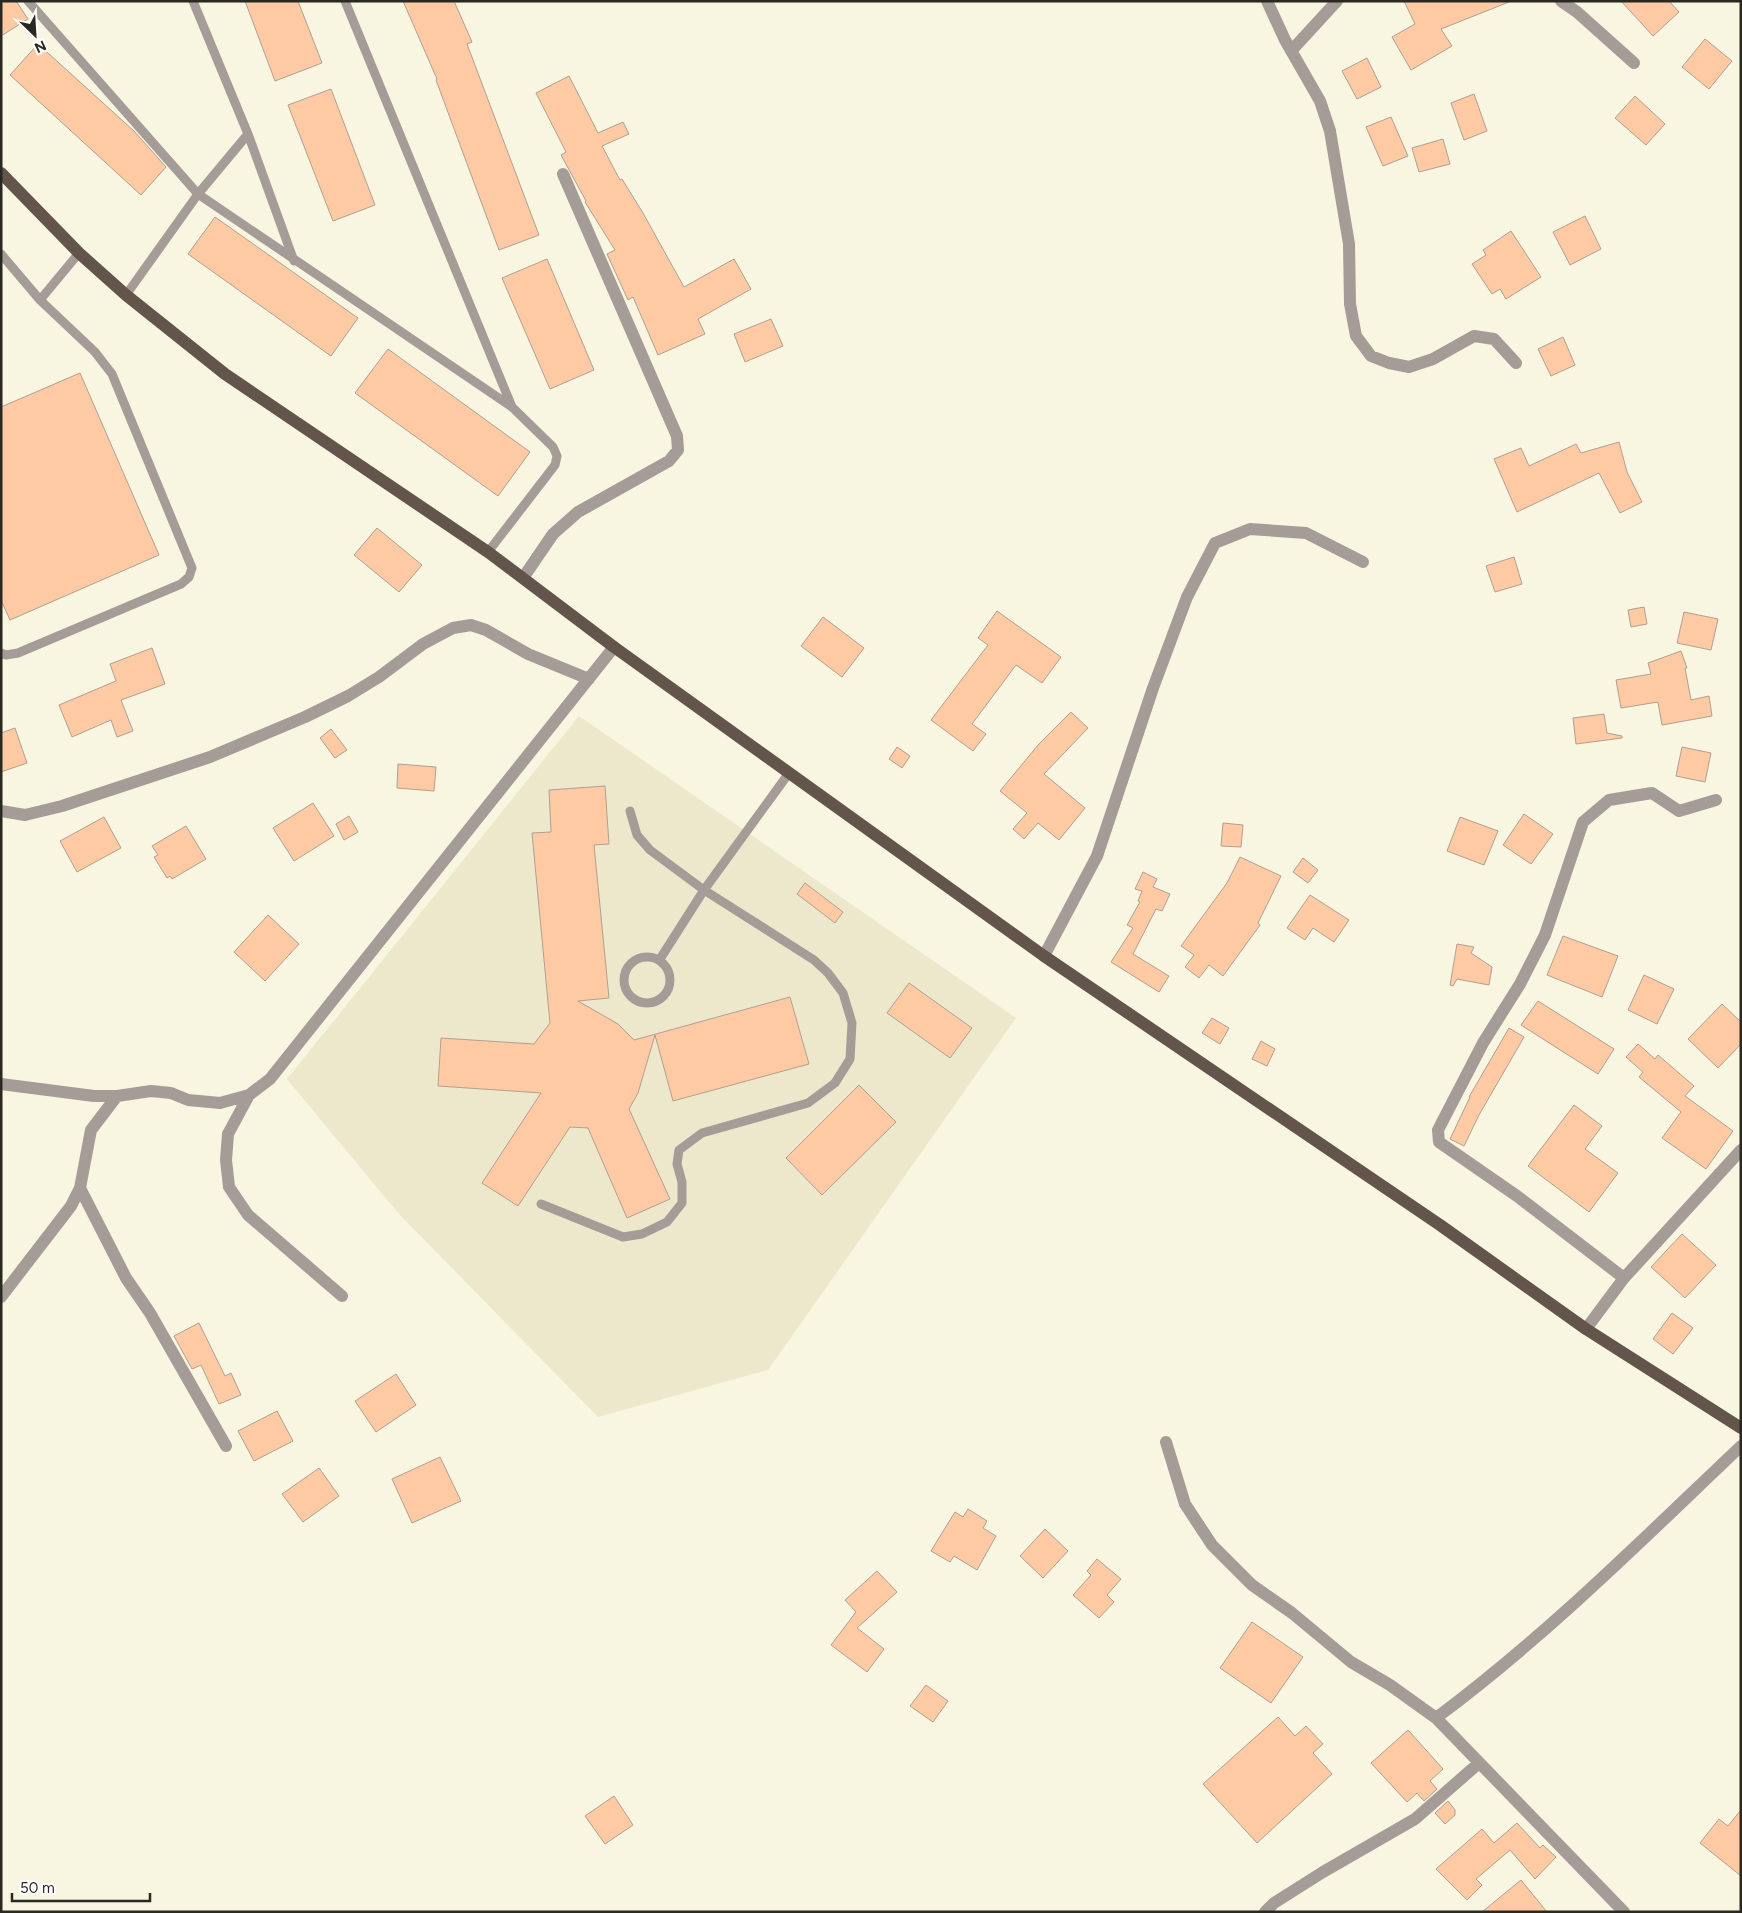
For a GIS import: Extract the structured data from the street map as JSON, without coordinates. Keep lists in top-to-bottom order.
{
  "scale_bar": "50 m",
  "north": "bottom right"
}
